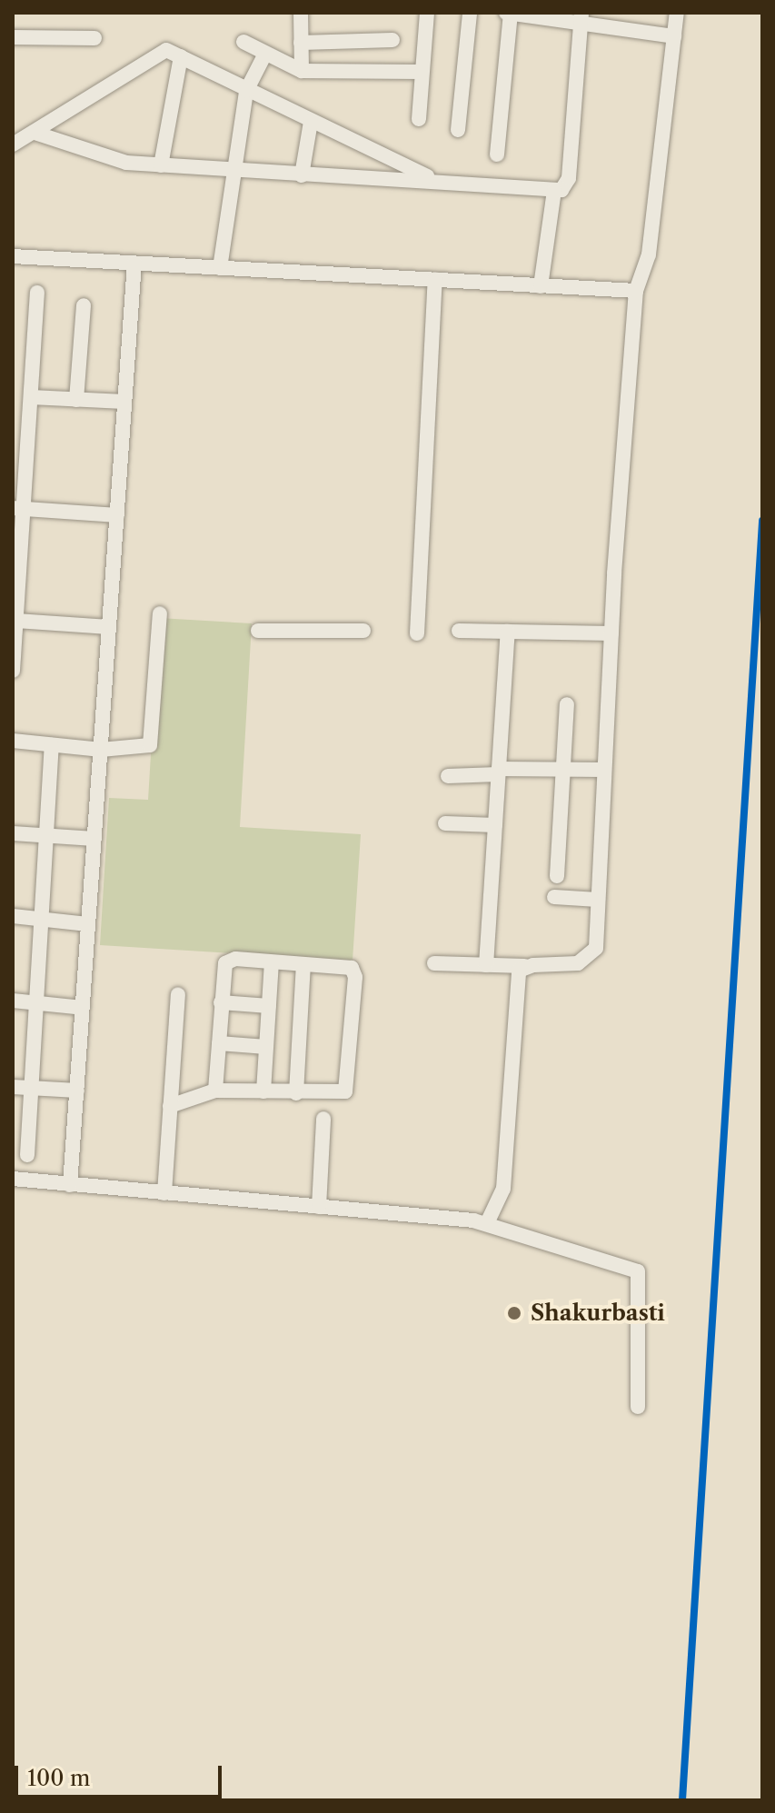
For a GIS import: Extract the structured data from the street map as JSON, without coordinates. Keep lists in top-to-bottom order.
{
  "places": ["Shakurbasti"],
  "scale_bar": "100 m"
}
